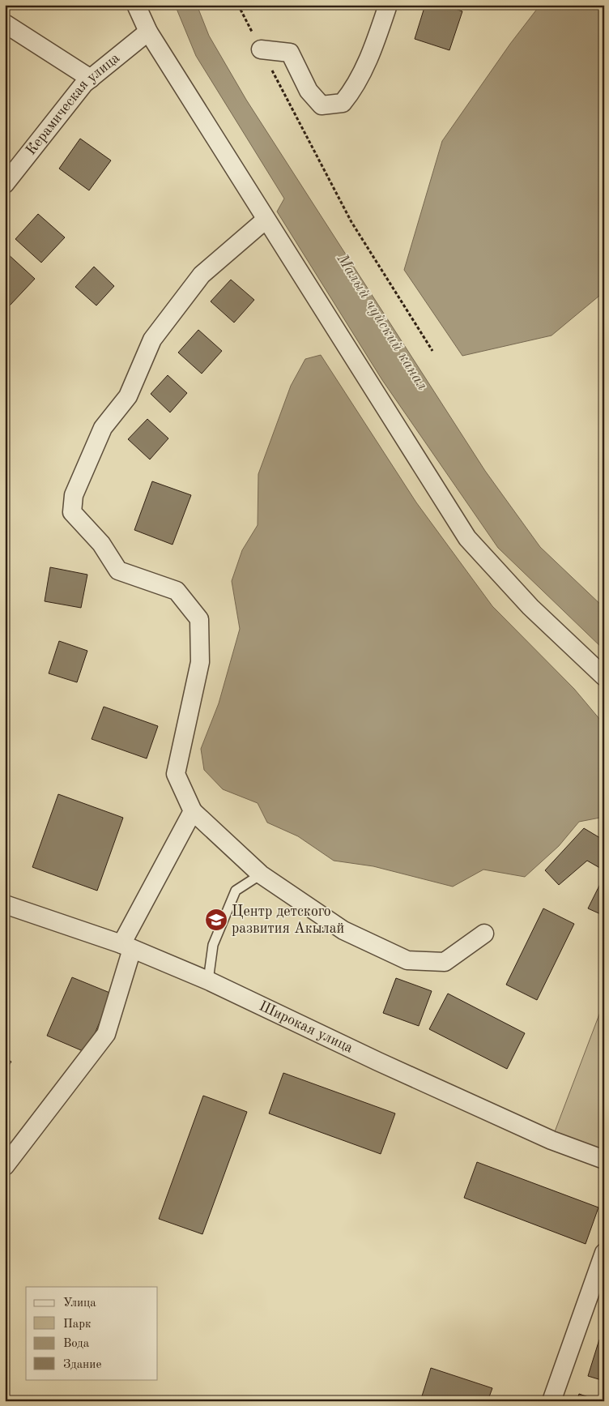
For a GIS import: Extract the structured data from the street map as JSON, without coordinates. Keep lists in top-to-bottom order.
{
  "streets": {
    "street": ["Керамическая улица", "Широкая улица"]
  },
  "water": ["Малый чуйский канал"],
  "places": {
    "school or university": ["Центр детского развития Акылай"]
  },
  "legend": [
    "Улица",
    "Парк",
    "Вода",
    "Здание"
  ]
}
